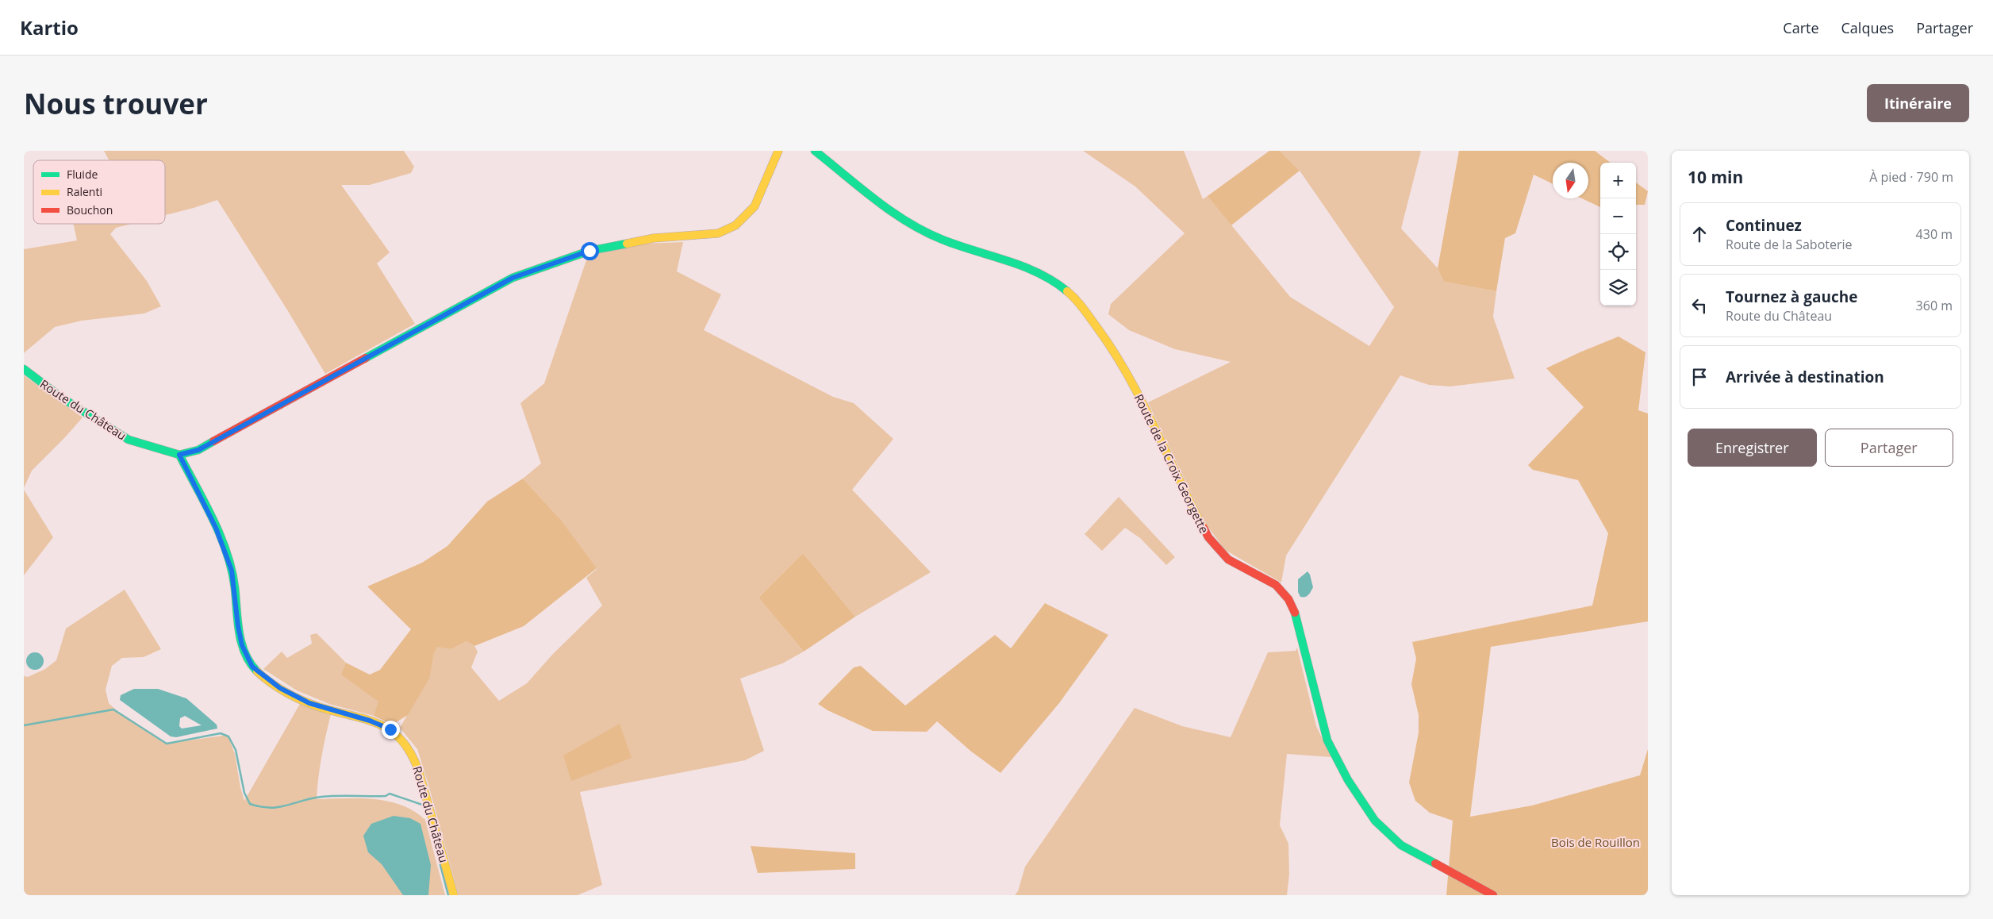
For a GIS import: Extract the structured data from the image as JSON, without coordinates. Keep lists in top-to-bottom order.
{
  "streets": {
    "street": ["Route du Château", "Route de la Croix Georgette"]
  },
  "parks": ["Bois de Rouillon"],
  "legend": ["Fluide", "Ralenti", "Bouchon"],
  "north": "bottom",
  "page": {
    "header": "Kartio",
    "nav": ["Carte", "Calques", "Partager"],
    "buttons": [
      "Itinéraire",
      ["Enregistrer", "Partager"]
    ],
    "title": "Nous trouver",
    "heading": ["10 min", "À pied · 790 m"],
    "map_buttons": ["+", "−"],
    "list": [
      ["Continuez", "Route de la Saboterie", "430 m"],
      ["Tournez à gauche", "Route du Château", "360 m"],
      "Arrivée à destination"
    ]
  }
}
